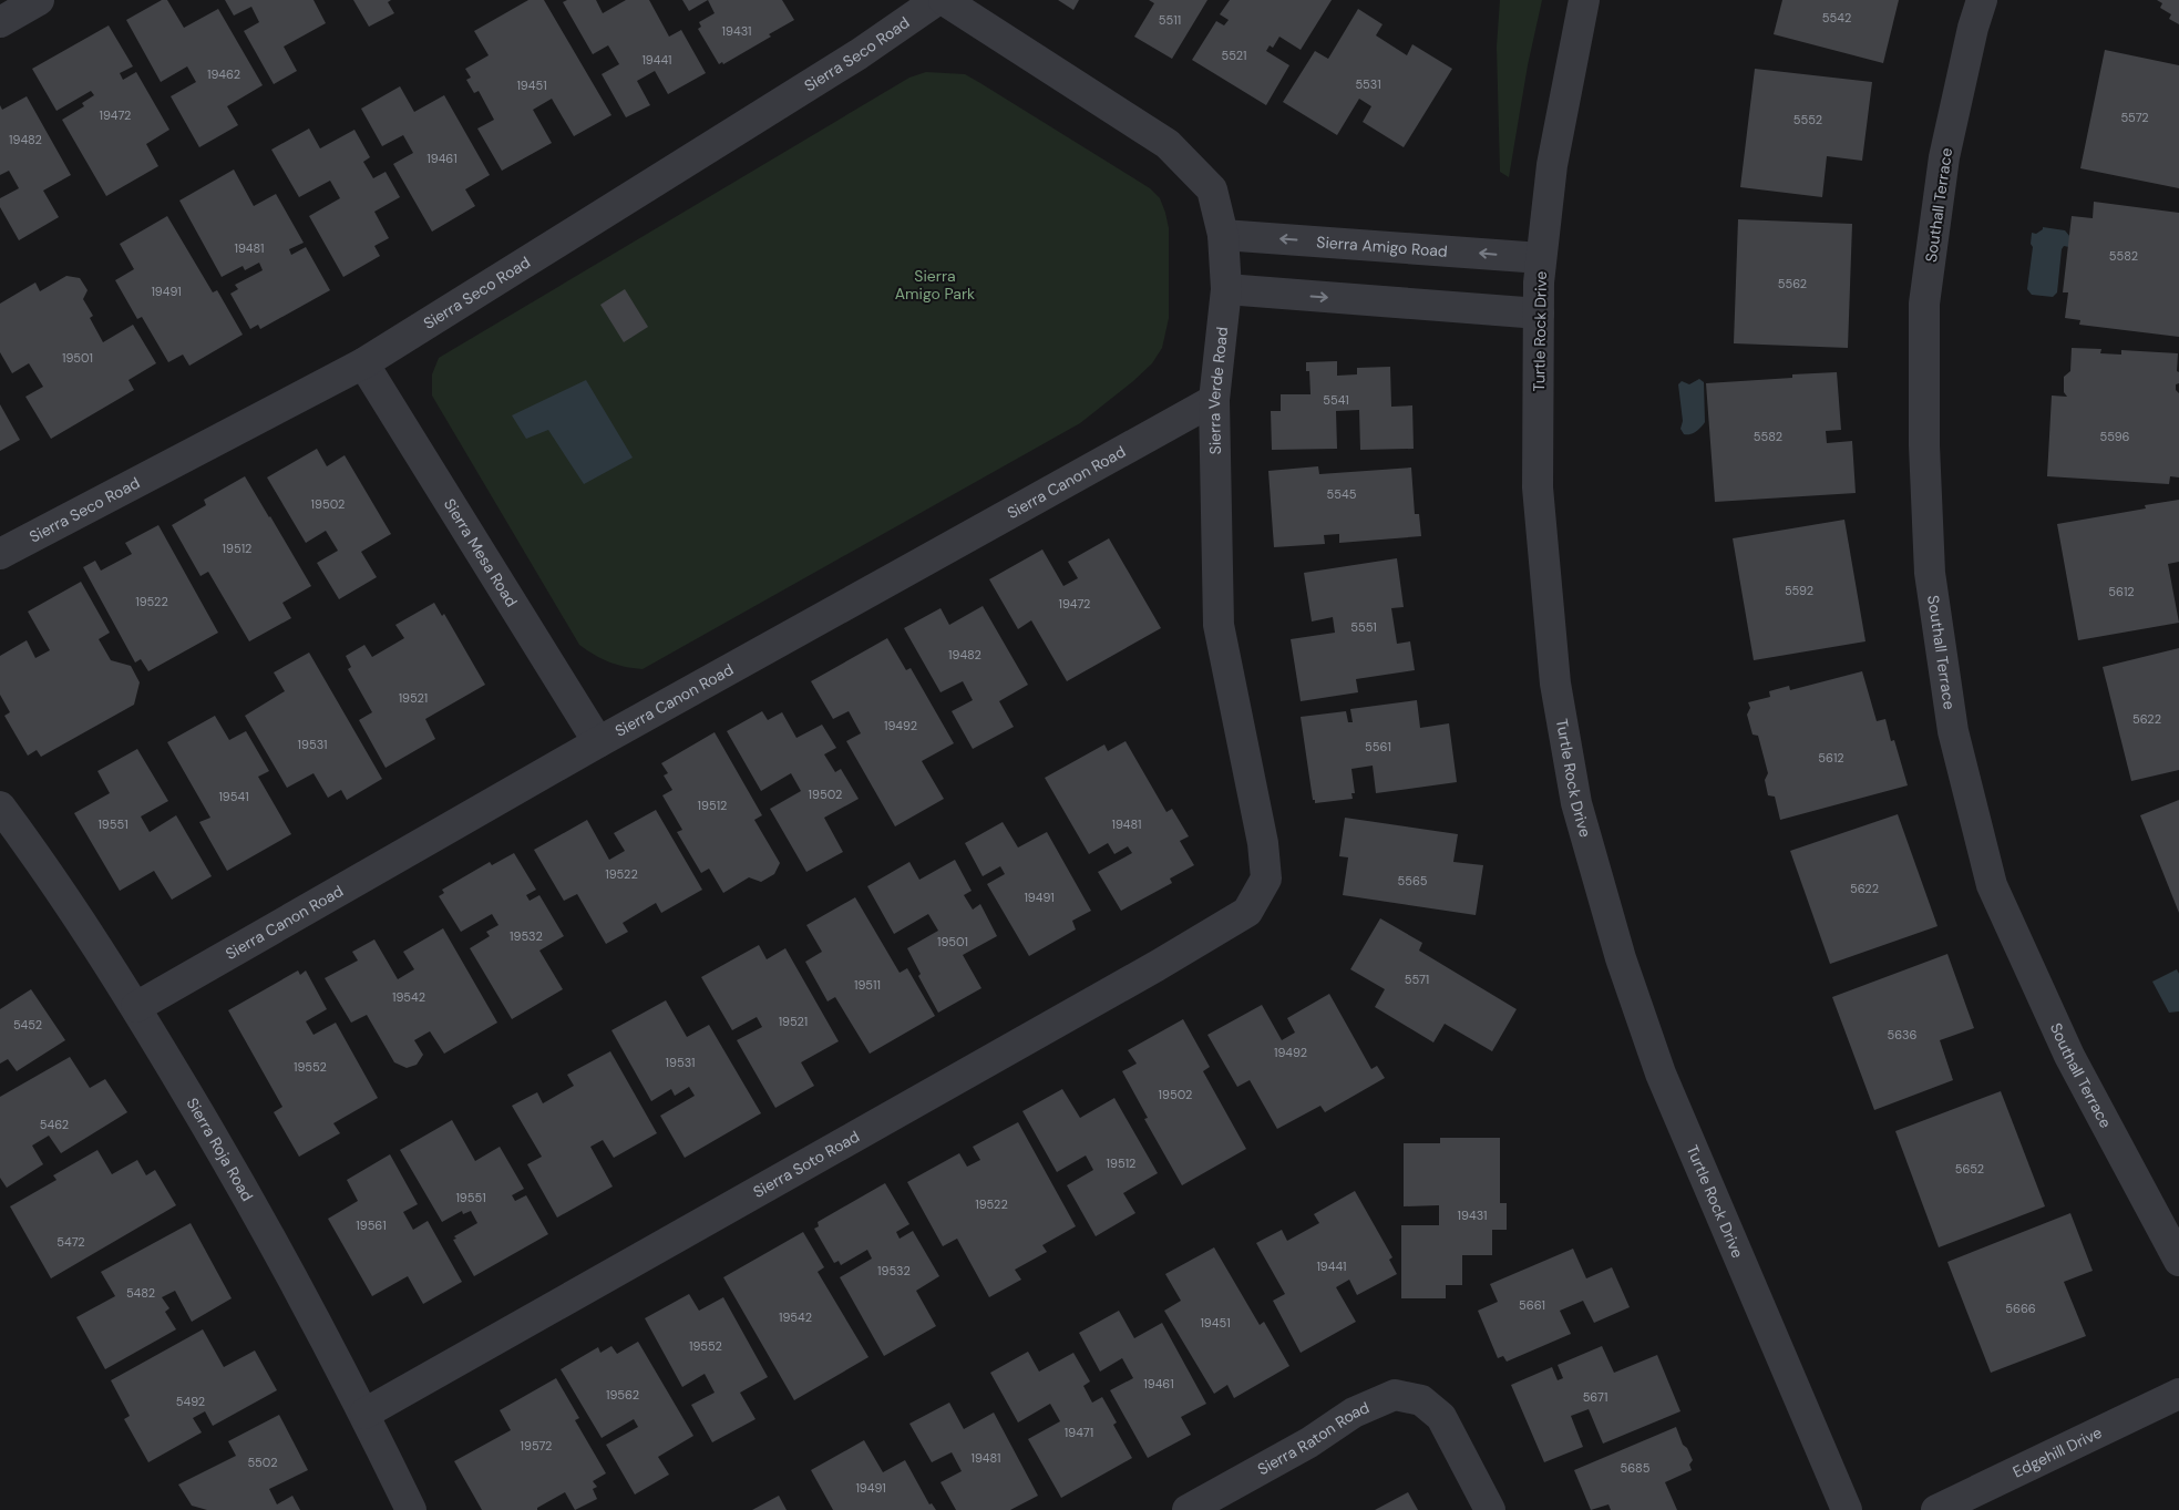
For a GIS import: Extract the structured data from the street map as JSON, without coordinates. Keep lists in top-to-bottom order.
{
  "streets": {
    "street": [
      "Sierra Seco Road",
      "Southall Terrace",
      "Sierra Amigo Road",
      "Turtle Rock Drive",
      "Sierra Verde Road",
      "Sierra Canon Road",
      "Sierra Mesa Road",
      "Sierra Roja Road",
      "Sierra Soto Road",
      "Sierra Raton Road",
      "Edgehill Drive"
    ]
  },
  "crossings": [
    ["Sierra Seco Road", "Sierra Mesa Road"],
    ["Sierra Amigo Road", "Turtle Rock Drive"],
    ["Sierra Amigo Road", "Sierra Verde Road"],
    ["Sierra Verde Road", "Sierra Canon Road"],
    ["Sierra Verde Road", "Sierra Soto Road"],
    ["Sierra Canon Road", "Sierra Mesa Road"],
    ["Sierra Canon Road", "Sierra Roja Road"],
    ["Sierra Roja Road", "Sierra Soto Road"]
  ],
  "parks": ["Sierra Amigo Park"],
  "house_numbers": [
    "5542",
    "5511",
    "19431",
    "5521",
    "19441",
    "19462",
    "5531",
    "19451",
    "19472",
    "5572",
    "5552",
    "19482",
    "19461",
    "19481",
    "5582",
    "5562",
    "19491",
    "19501",
    "5541",
    "5582",
    "5596",
    "5545",
    "19502",
    "19512",
    "5592",
    "5612",
    "19522",
    "19472",
    "5551",
    "19482",
    "19521",
    "5622",
    "19492",
    "19531",
    "5561",
    "5612",
    "19502",
    "19541",
    "19512",
    "19551",
    "19481",
    "19522",
    "5565",
    "5622",
    "19491",
    "19532",
    "19501",
    "5571",
    "19511",
    "19542",
    "19521",
    "5452",
    "5636",
    "19492",
    "19531",
    "19552",
    "19502",
    "5462",
    "19512",
    "5652",
    "19551",
    "19522",
    "19431",
    "19561",
    "5472",
    "19441",
    "19532",
    "5482",
    "5661",
    "5666",
    "19542",
    "19451",
    "19552",
    "19461",
    "19562",
    "5671",
    "5492",
    "19471",
    "19572",
    "19481",
    "5502",
    "5685",
    "19491"
  ]
}
